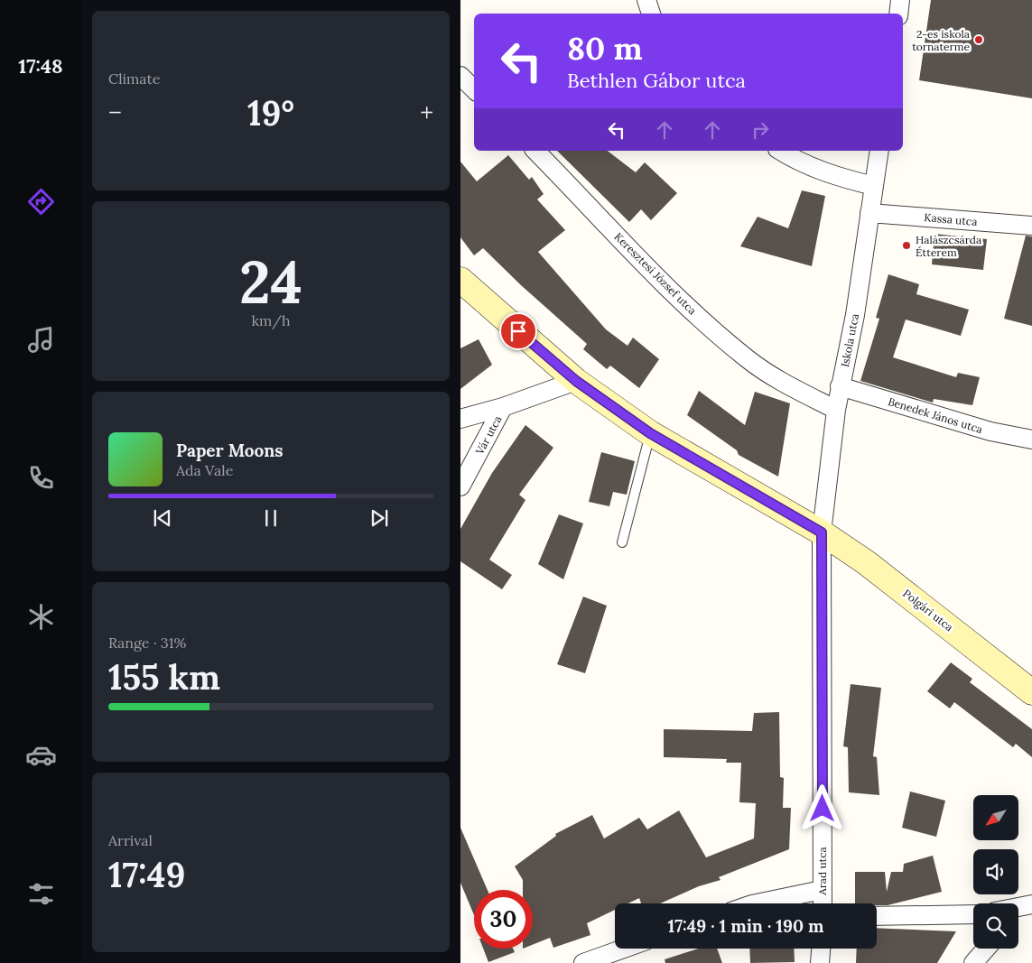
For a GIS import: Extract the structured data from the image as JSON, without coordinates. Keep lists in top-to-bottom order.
{
  "streets": {
    "main road": ["Polgári utca"],
    "street": [
      "Kassa utca",
      "Keresztesi József utca",
      "Iskola utca",
      "Benedek János utca",
      "Vár utca",
      "Arad utca"
    ]
  },
  "crossings": [
    ["Kassa utca", "Iskola utca"],
    ["Keresztesi József utca", "Iskola utca"],
    ["Iskola utca", "Benedek János utca"],
    ["Iskola utca", "Polgári utca"],
    ["Iskola utca", "Arad utca"],
    ["Vár utca", "Polgári utca"],
    ["Polgári utca", "Arad utca"]
  ],
  "places": ["2-es iskola tornaterme", "Halászcsárda Étterem"],
  "north": "bottom left",
  "page": {
    "tabs": "17:48",
    "tile": [
      "Climate",
      ["24", "km/h"],
      ["Range · 31%", "155 km"],
      ["Arrival", "17:49"]
    ],
    "turn": ["80 m", "Bethlen Gábor utca"],
    "heat": ["−", "19°", "+"],
    "song": ["Paper Moons", "Ada Vale"],
    "limit": "30",
    "trip": "17:49 · 1 min · 190 m"
  }
}
